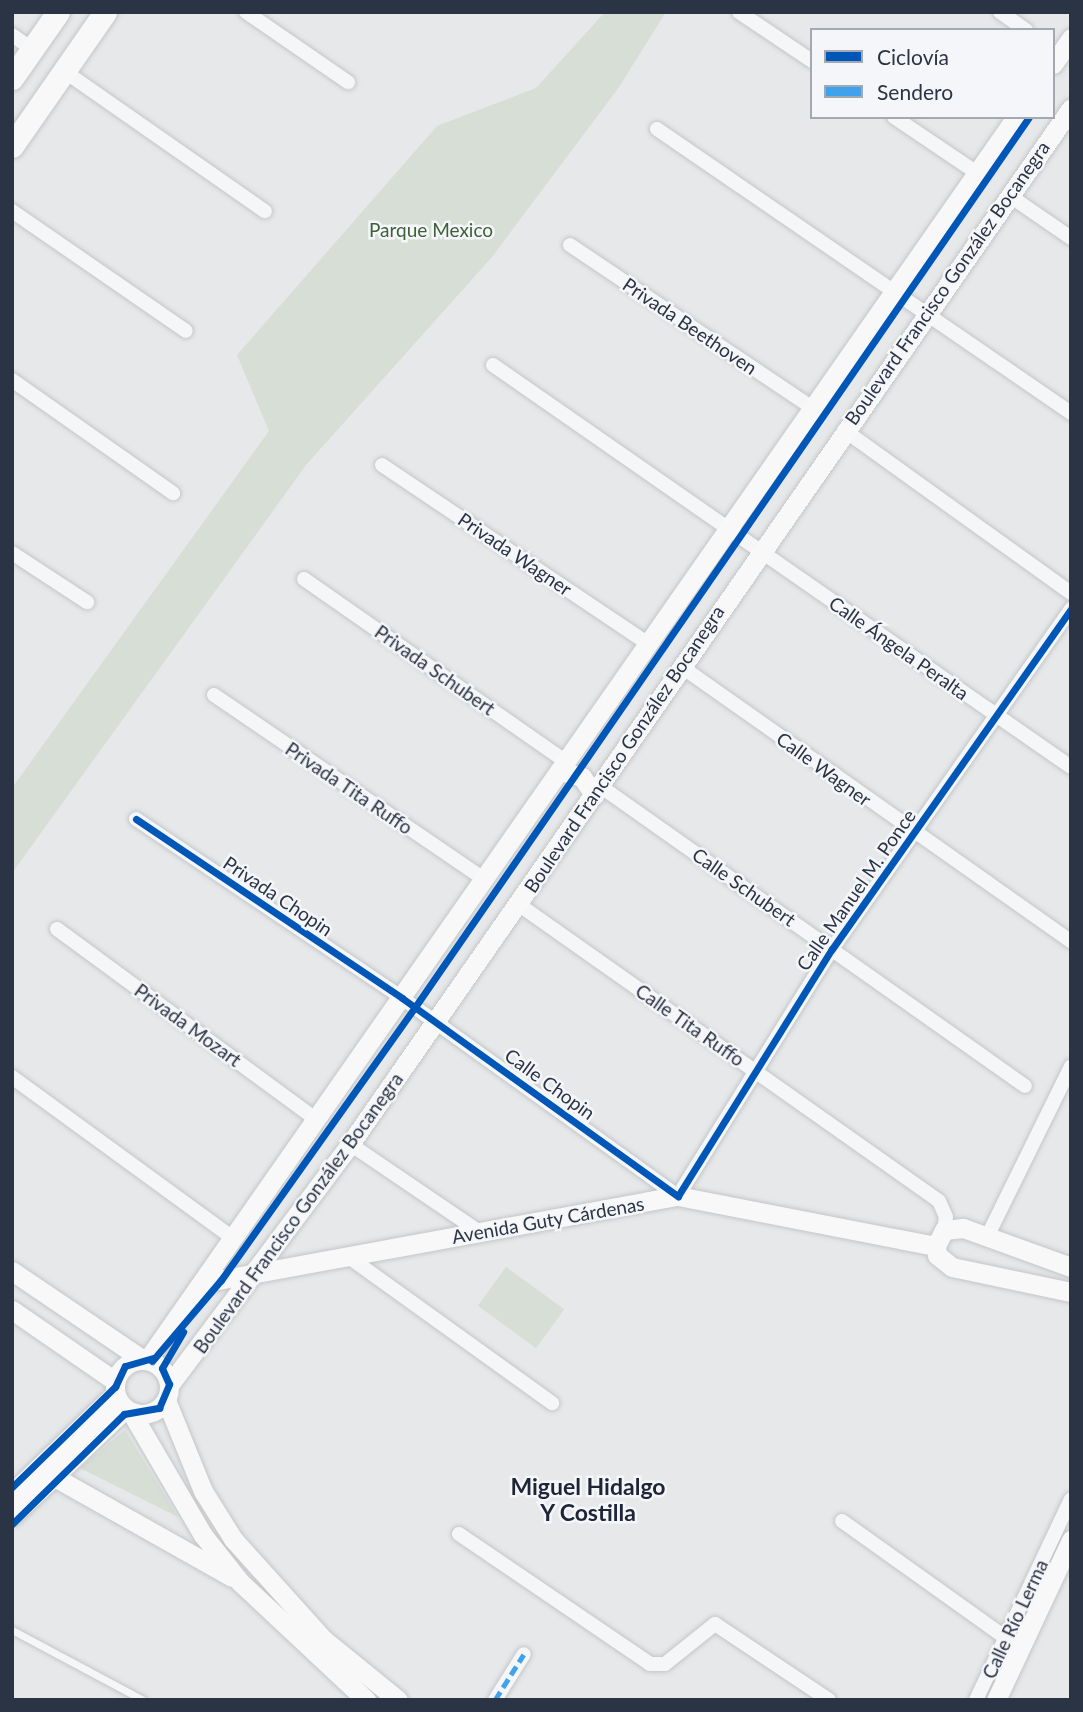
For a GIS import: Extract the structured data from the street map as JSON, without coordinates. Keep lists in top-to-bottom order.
{
  "streets": {
    "main road": ["Boulevard Francisco González Bocanegra", "Avenida Guty Cárdenas", "Calle Río Lerma"],
    "street": [
      "Privada Beethoven",
      "Privada Wagner",
      "Calle Ángela Peralta",
      "Privada Schubert",
      "Calle Wagner",
      "Privada Tita Ruffo",
      "Calle Schubert",
      "Calle Manuel M. Ponce",
      "Privada Chopin",
      "Privada Mozart",
      "Calle Tita Ruffo",
      "Calle Chopin"
    ]
  },
  "crossings": [
    ["Boulevard Francisco González Bocanegra", "Privada Beethoven"],
    ["Boulevard Francisco González Bocanegra", "Privada Wagner"],
    ["Boulevard Francisco González Bocanegra", "Calle Ángela Peralta"],
    ["Boulevard Francisco González Bocanegra", "Privada Schubert"],
    ["Boulevard Francisco González Bocanegra", "Calle Wagner"],
    ["Boulevard Francisco González Bocanegra", "Privada Tita Ruffo"],
    ["Boulevard Francisco González Bocanegra", "Calle Schubert"],
    ["Boulevard Francisco González Bocanegra", "Privada Chopin"],
    ["Boulevard Francisco González Bocanegra", "Privada Mozart"],
    ["Boulevard Francisco González Bocanegra", "Calle Tita Ruffo"],
    ["Boulevard Francisco González Bocanegra", "Calle Chopin"],
    ["Boulevard Francisco González Bocanegra", "Avenida Guty Cárdenas"],
    ["Calle Ángela Peralta", "Calle Manuel M. Ponce"],
    ["Calle Wagner", "Calle Manuel M. Ponce"],
    ["Calle Schubert", "Calle Manuel M. Ponce"],
    ["Calle Manuel M. Ponce", "Calle Tita Ruffo"],
    ["Calle Manuel M. Ponce", "Calle Chopin"],
    ["Calle Manuel M. Ponce", "Avenida Guty Cárdenas"],
    ["Privada Chopin", "Calle Chopin"],
    ["Calle Tita Ruffo", "Avenida Guty Cárdenas"],
    ["Calle Chopin", "Avenida Guty Cárdenas"]
  ],
  "districts": ["Miguel Hidalgo Y Costilla"],
  "parks": ["Parque Mexico"],
  "legend": ["Ciclovía", "Sendero"]
}
